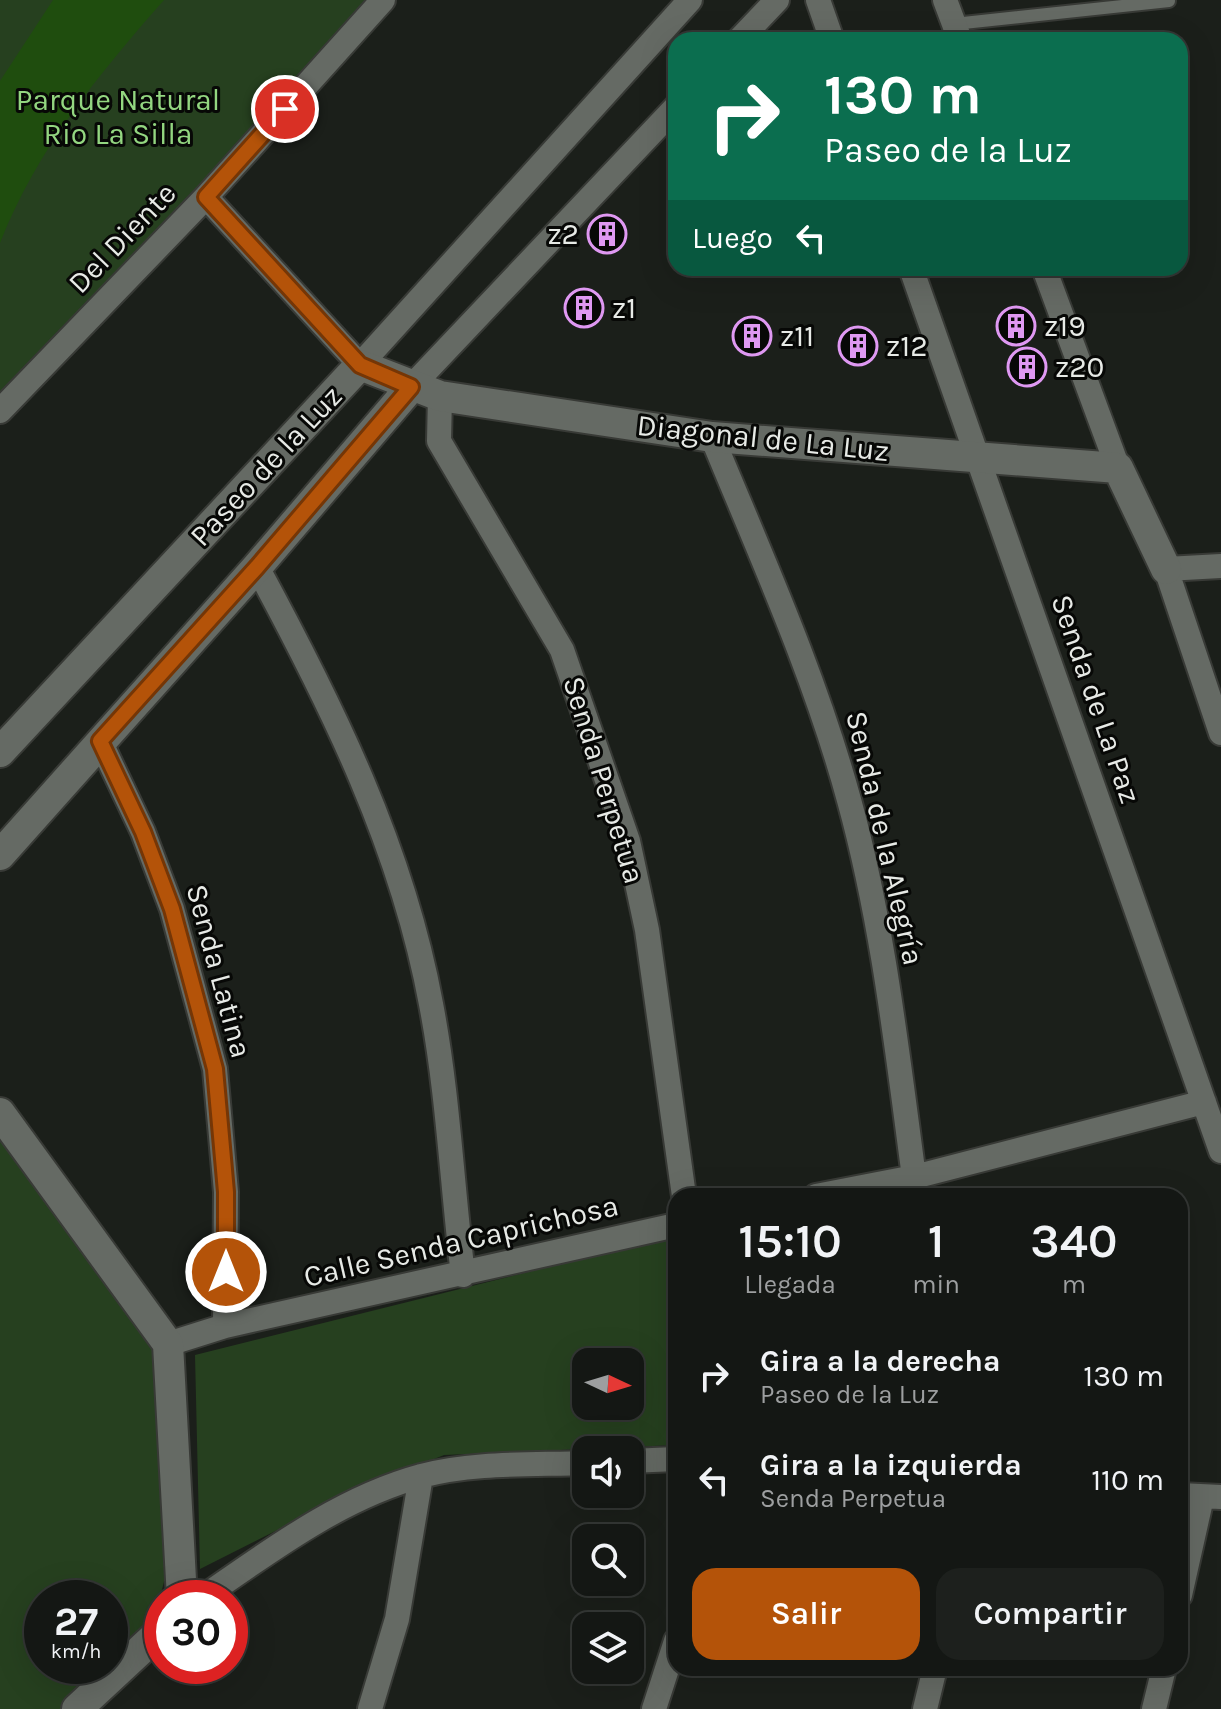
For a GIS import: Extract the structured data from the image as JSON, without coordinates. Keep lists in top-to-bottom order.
{
  "streets": {
    "street": [
      "Del Diente",
      "Diagonal de La Luz",
      "Paseo de la Luz",
      "Senda de La Paz",
      "Senda Perpetua",
      "Senda de la Alegría",
      "Senda Latina",
      "Calle Senda Caprichosa"
    ]
  },
  "crossings": [
    ["Diagonal de La Luz", "Paseo de la Luz"],
    ["Diagonal de La Luz", "Senda de La Paz"],
    ["Diagonal de La Luz", "Senda Perpetua"],
    ["Diagonal de La Luz", "Senda de la Alegría"],
    ["Paseo de la Luz", "Senda Latina"],
    ["Senda Latina", "Calle Senda Caprichosa"]
  ],
  "parks": ["Parque Natural Rio La Silla"],
  "places": {
    "building": [
      "z2",
      "z1",
      "z19",
      "z11",
      "z12",
      "z20"
    ]
  },
  "north": "right",
  "page": {
    "turn": ["130 m", "Paseo de la Luz"],
    "then": "Luego",
    "eta": [
      "15:10",
      "Llegada",
      "1",
      "min",
      "340",
      "m"
    ],
    "list": [
      {
        "name": "Gira a la derecha",
        "note": "Paseo de la Luz",
        "value": "130 m"
      },
      {
        "name": "Gira a la izquierda",
        "note": "Senda Perpetua",
        "value": "110 m"
      }
    ],
    "buttons": ["Salir", "Compartir"],
    "speed": "27 km/h",
    "limit": "30"
  }
}
